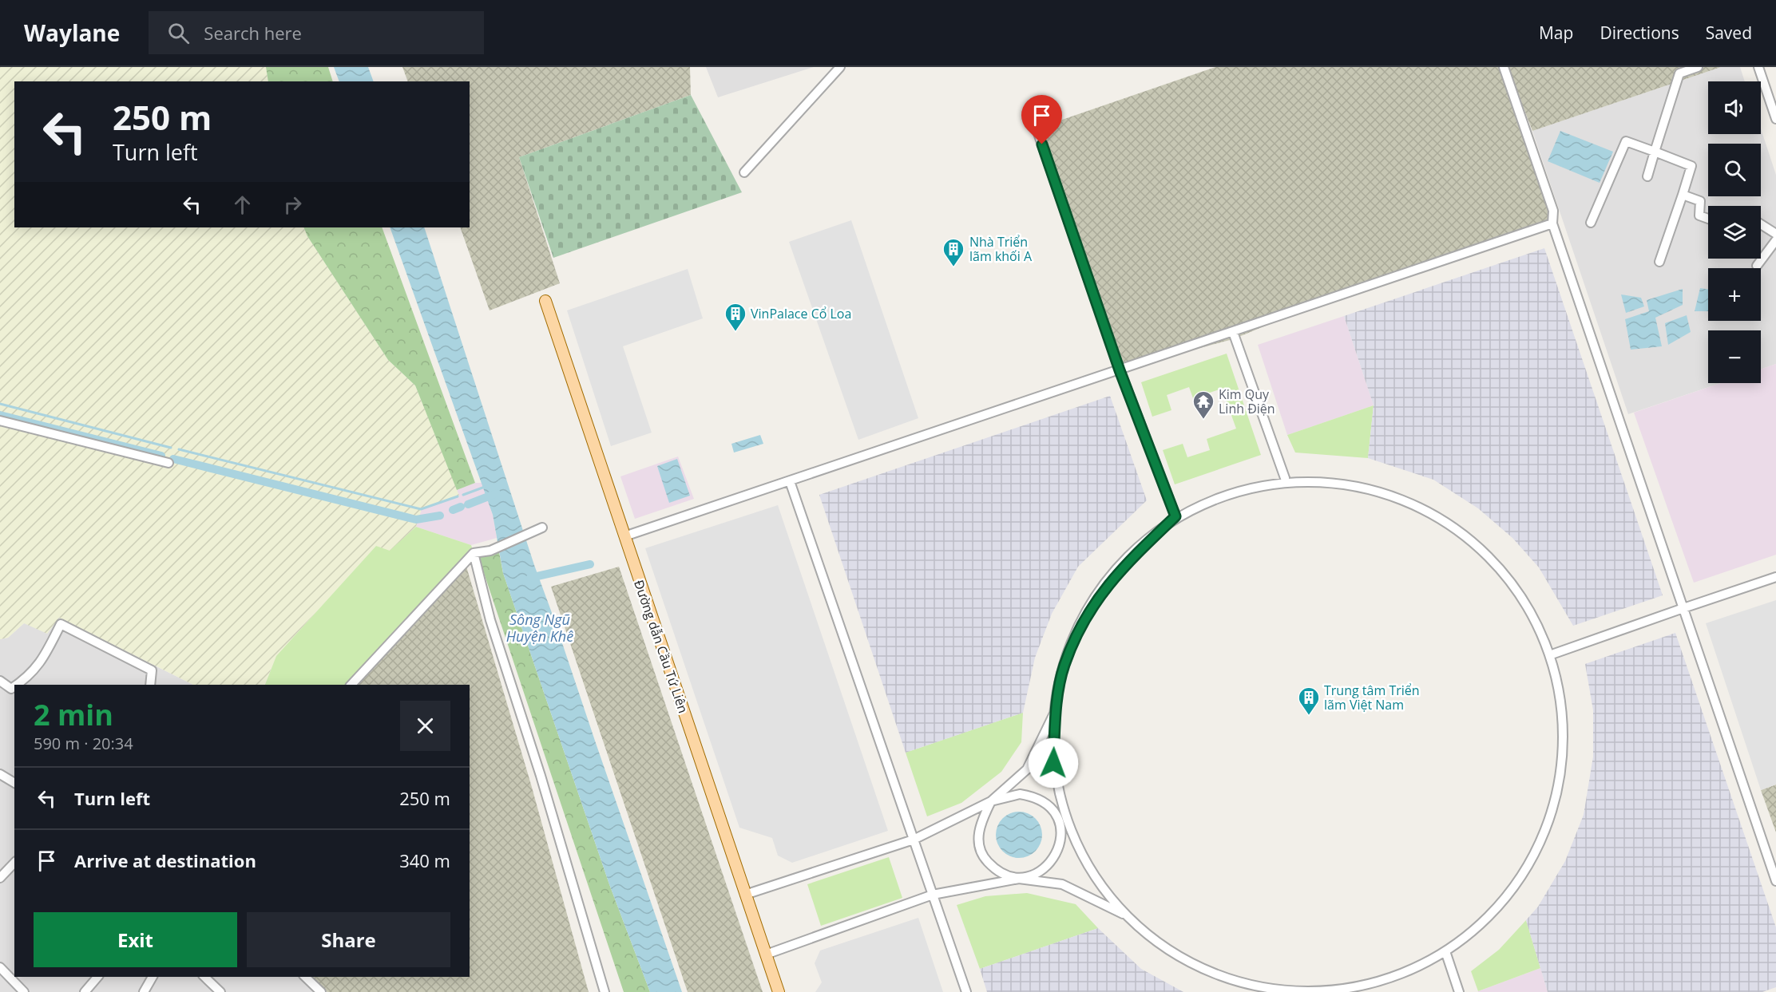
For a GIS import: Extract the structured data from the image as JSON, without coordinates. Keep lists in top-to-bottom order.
{
  "streets": {
    "main road": ["Đường dẫn Cầu Tứ Liên"]
  },
  "water": ["Sông Ngũ Huyện Khê"],
  "places": {
    "building": ["Nhà Triển lãm khối A", "VinPalace Cổ Loa", "Trung tâm Triển lãm Việt Nam"],
    "temple": ["Kim Quy Linh Điện"]
  },
  "page": {
    "header": "Waylane",
    "search": "Search here",
    "nav": ["Map", "Directions", "Saved"],
    "map_buttons": ["+", "−"],
    "turn": ["250 m", "Turn left"],
    "heading": ["2 min", "590 m · 20:34"],
    "list": [
      {
        "name": "Turn left",
        "value": "250 m"
      },
      {
        "name": "Arrive at destination",
        "value": "340 m"
      }
    ],
    "buttons": ["Exit", "Share"]
  }
}
